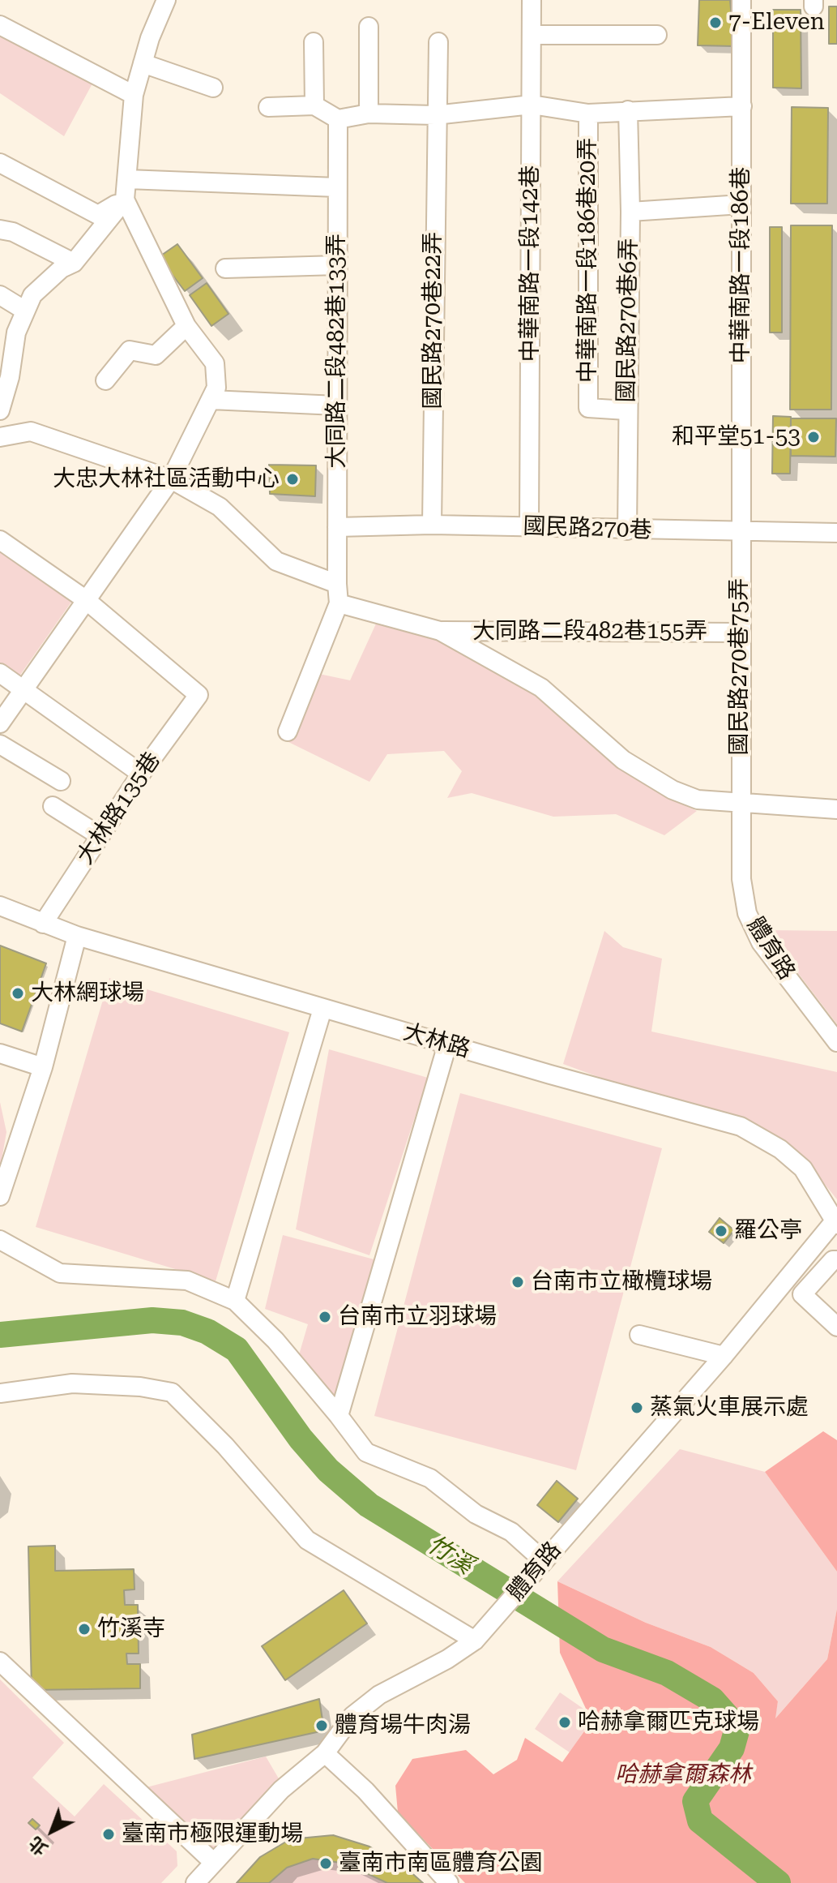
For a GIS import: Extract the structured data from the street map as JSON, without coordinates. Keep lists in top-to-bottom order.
{
  "streets": {
    "street": [
      "中華南路一段186巷20弄",
      "中華南路一段142巷",
      "中華南路一段186巷",
      "國民路270巷22弄",
      "國民路270巷6弄",
      "大同路二段482巷133弄",
      "國民路270巷",
      "大同路二段482巷155弄",
      "國民路270巷75弄",
      "大林路135巷",
      "體育路",
      "大林路"
    ]
  },
  "crossings": [
    ["中華南路一段186巷20弄", "中華南路一段142巷"],
    ["中華南路一段186巷20弄", "中華南路一段186巷"],
    ["中華南路一段186巷20弄", "國民路270巷22弄"],
    ["中華南路一段186巷20弄", "國民路270巷6弄"],
    ["中華南路一段186巷20弄", "大同路二段482巷133弄"],
    ["中華南路一段142巷", "國民路270巷"],
    ["中華南路一段186巷", "國民路270巷"],
    ["中華南路一段186巷", "國民路270巷75弄"],
    ["國民路270巷22弄", "國民路270巷"],
    ["國民路270巷6弄", "國民路270巷"],
    ["大同路二段482巷133弄", "國民路270巷"],
    ["國民路270巷", "國民路270巷75弄"],
    ["大同路二段482巷155弄", "國民路270巷75弄"],
    ["國民路270巷75弄", "體育路"],
    ["大林路135巷", "大林路"],
    ["體育路", "大林路"]
  ],
  "water": ["竹溪"],
  "parks": ["哈赫拿爾森林"],
  "places": [
    "7-Eleven",
    "和平堂51-53",
    "大忠大林社區活動中心",
    "大林網球場",
    "羅公亭",
    "台南市立橄欖球場",
    "台南市立羽球場",
    "蒸氣火車展示處",
    "竹溪寺",
    "哈赫拿爾匹克球場",
    "體育場牛肉湯",
    "臺南市極限運動場",
    "臺南市南區體育公園"
  ],
  "north": "bottom left"
}
